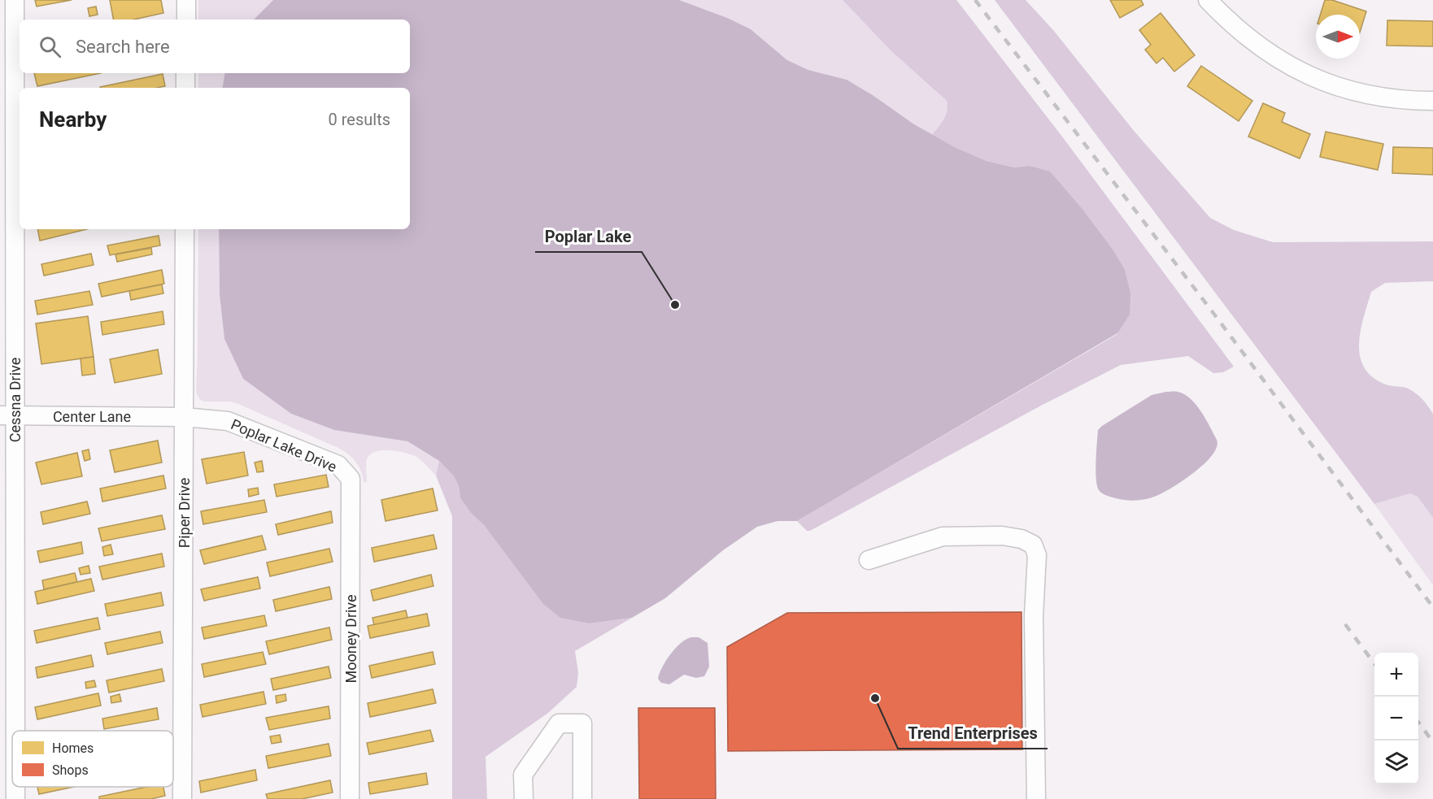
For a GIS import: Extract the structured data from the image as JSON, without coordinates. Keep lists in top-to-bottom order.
{
  "streets": {
    "street": [
      "Cessna Drive",
      "Center Lane",
      "Poplar Lake Drive",
      "Piper Drive",
      "Mooney Drive"
    ]
  },
  "crossings": [
    ["Cessna Drive", "Center Lane"],
    ["Center Lane", "Poplar Lake Drive"],
    ["Center Lane", "Piper Drive"],
    ["Poplar Lake Drive", "Piper Drive"],
    ["Poplar Lake Drive", "Mooney Drive"]
  ],
  "places": ["Poplar Lake", "Trend Enterprises"],
  "legend": ["Homes", "Shops"],
  "north": "right",
  "page": {
    "search": "Search here",
    "heading": ["Nearby", "0 results"],
    "map_buttons": ["+", "−"]
  }
}
